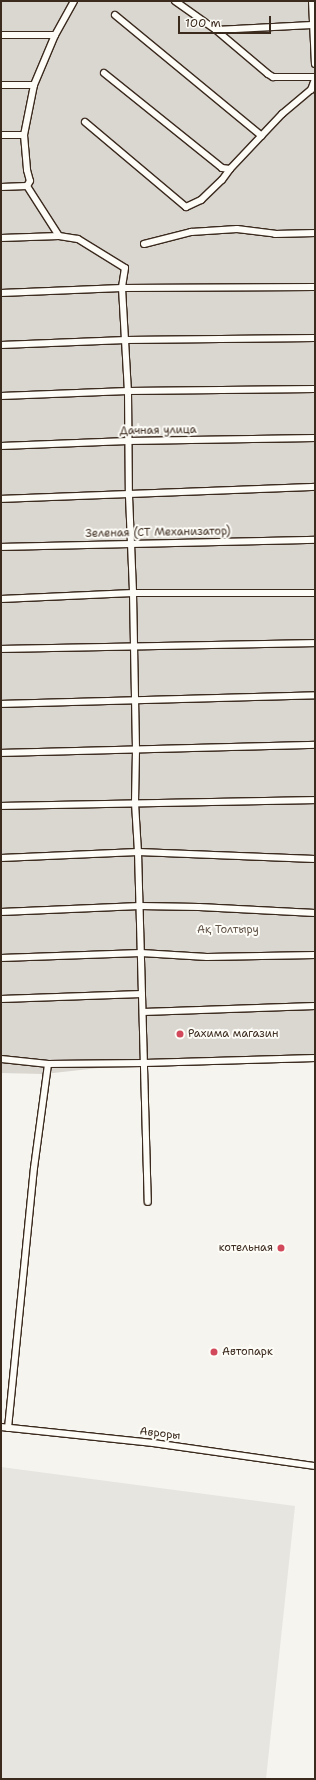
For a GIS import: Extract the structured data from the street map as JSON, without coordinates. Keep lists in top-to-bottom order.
{
  "streets": {
    "street": ["Дачная улица", "Зеленая (СТ Механизатор)", "Авроры"]
  },
  "parks": ["Ақ Толтыру"],
  "places": ["Рахима магазин", "котельная", "Автопарк"],
  "scale_bar": "100 m"
}
